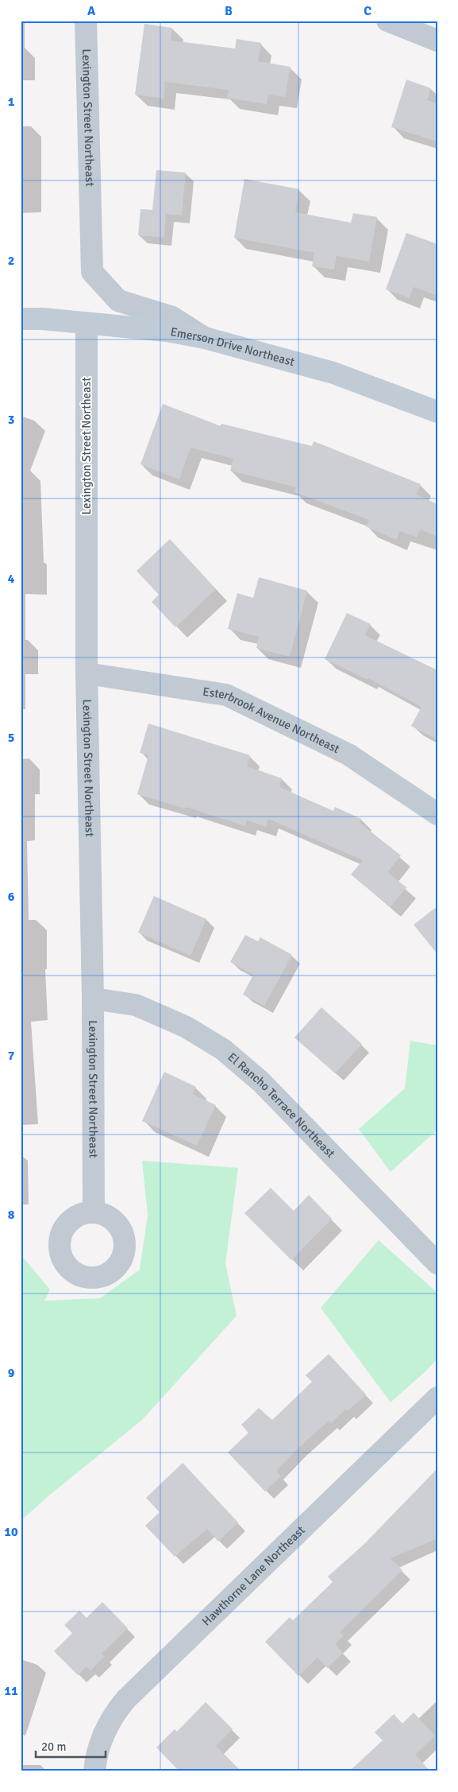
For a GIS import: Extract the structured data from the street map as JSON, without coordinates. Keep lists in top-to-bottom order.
{
  "streets": {
    "street": [
      "Lexington Street Northeast",
      "Emerson Drive Northeast",
      "Esterbrook Avenue Northeast",
      "El Rancho Terrace Northeast",
      "Hawthorne Lane Northeast"
    ]
  },
  "crossings": [
    ["Lexington Street Northeast", "Emerson Drive Northeast"],
    ["Lexington Street Northeast", "Esterbrook Avenue Northeast"],
    ["Lexington Street Northeast", "El Rancho Terrace Northeast"]
  ],
  "scale_bar": "20 m",
  "grid": {
    "columns": ["A", "B", "C"],
    "rows": [
      "1",
      "2",
      "3",
      "4",
      "5",
      "6",
      "7",
      "8",
      "9",
      "10",
      "11"
    ]
  }
}
